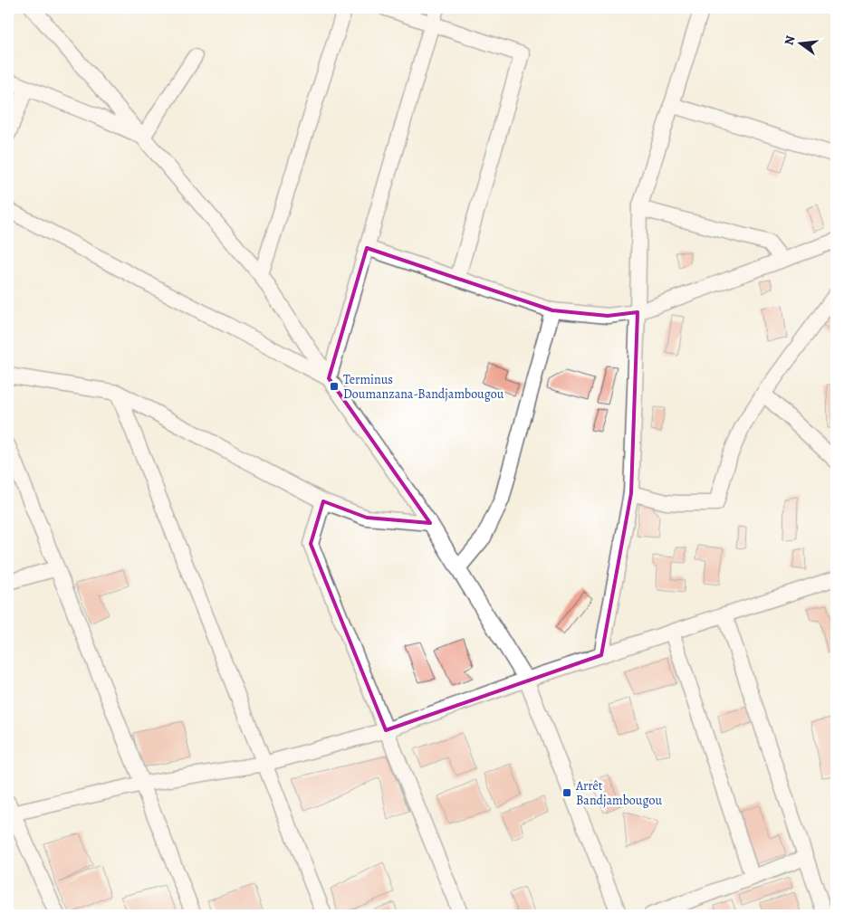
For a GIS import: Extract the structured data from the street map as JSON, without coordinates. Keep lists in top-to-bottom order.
{
  "places": {
    "transit": ["Terminus Doumanzana-Bandjambougou", "Arrêt Bandjambougou"]
  },
  "north": "left"
}
